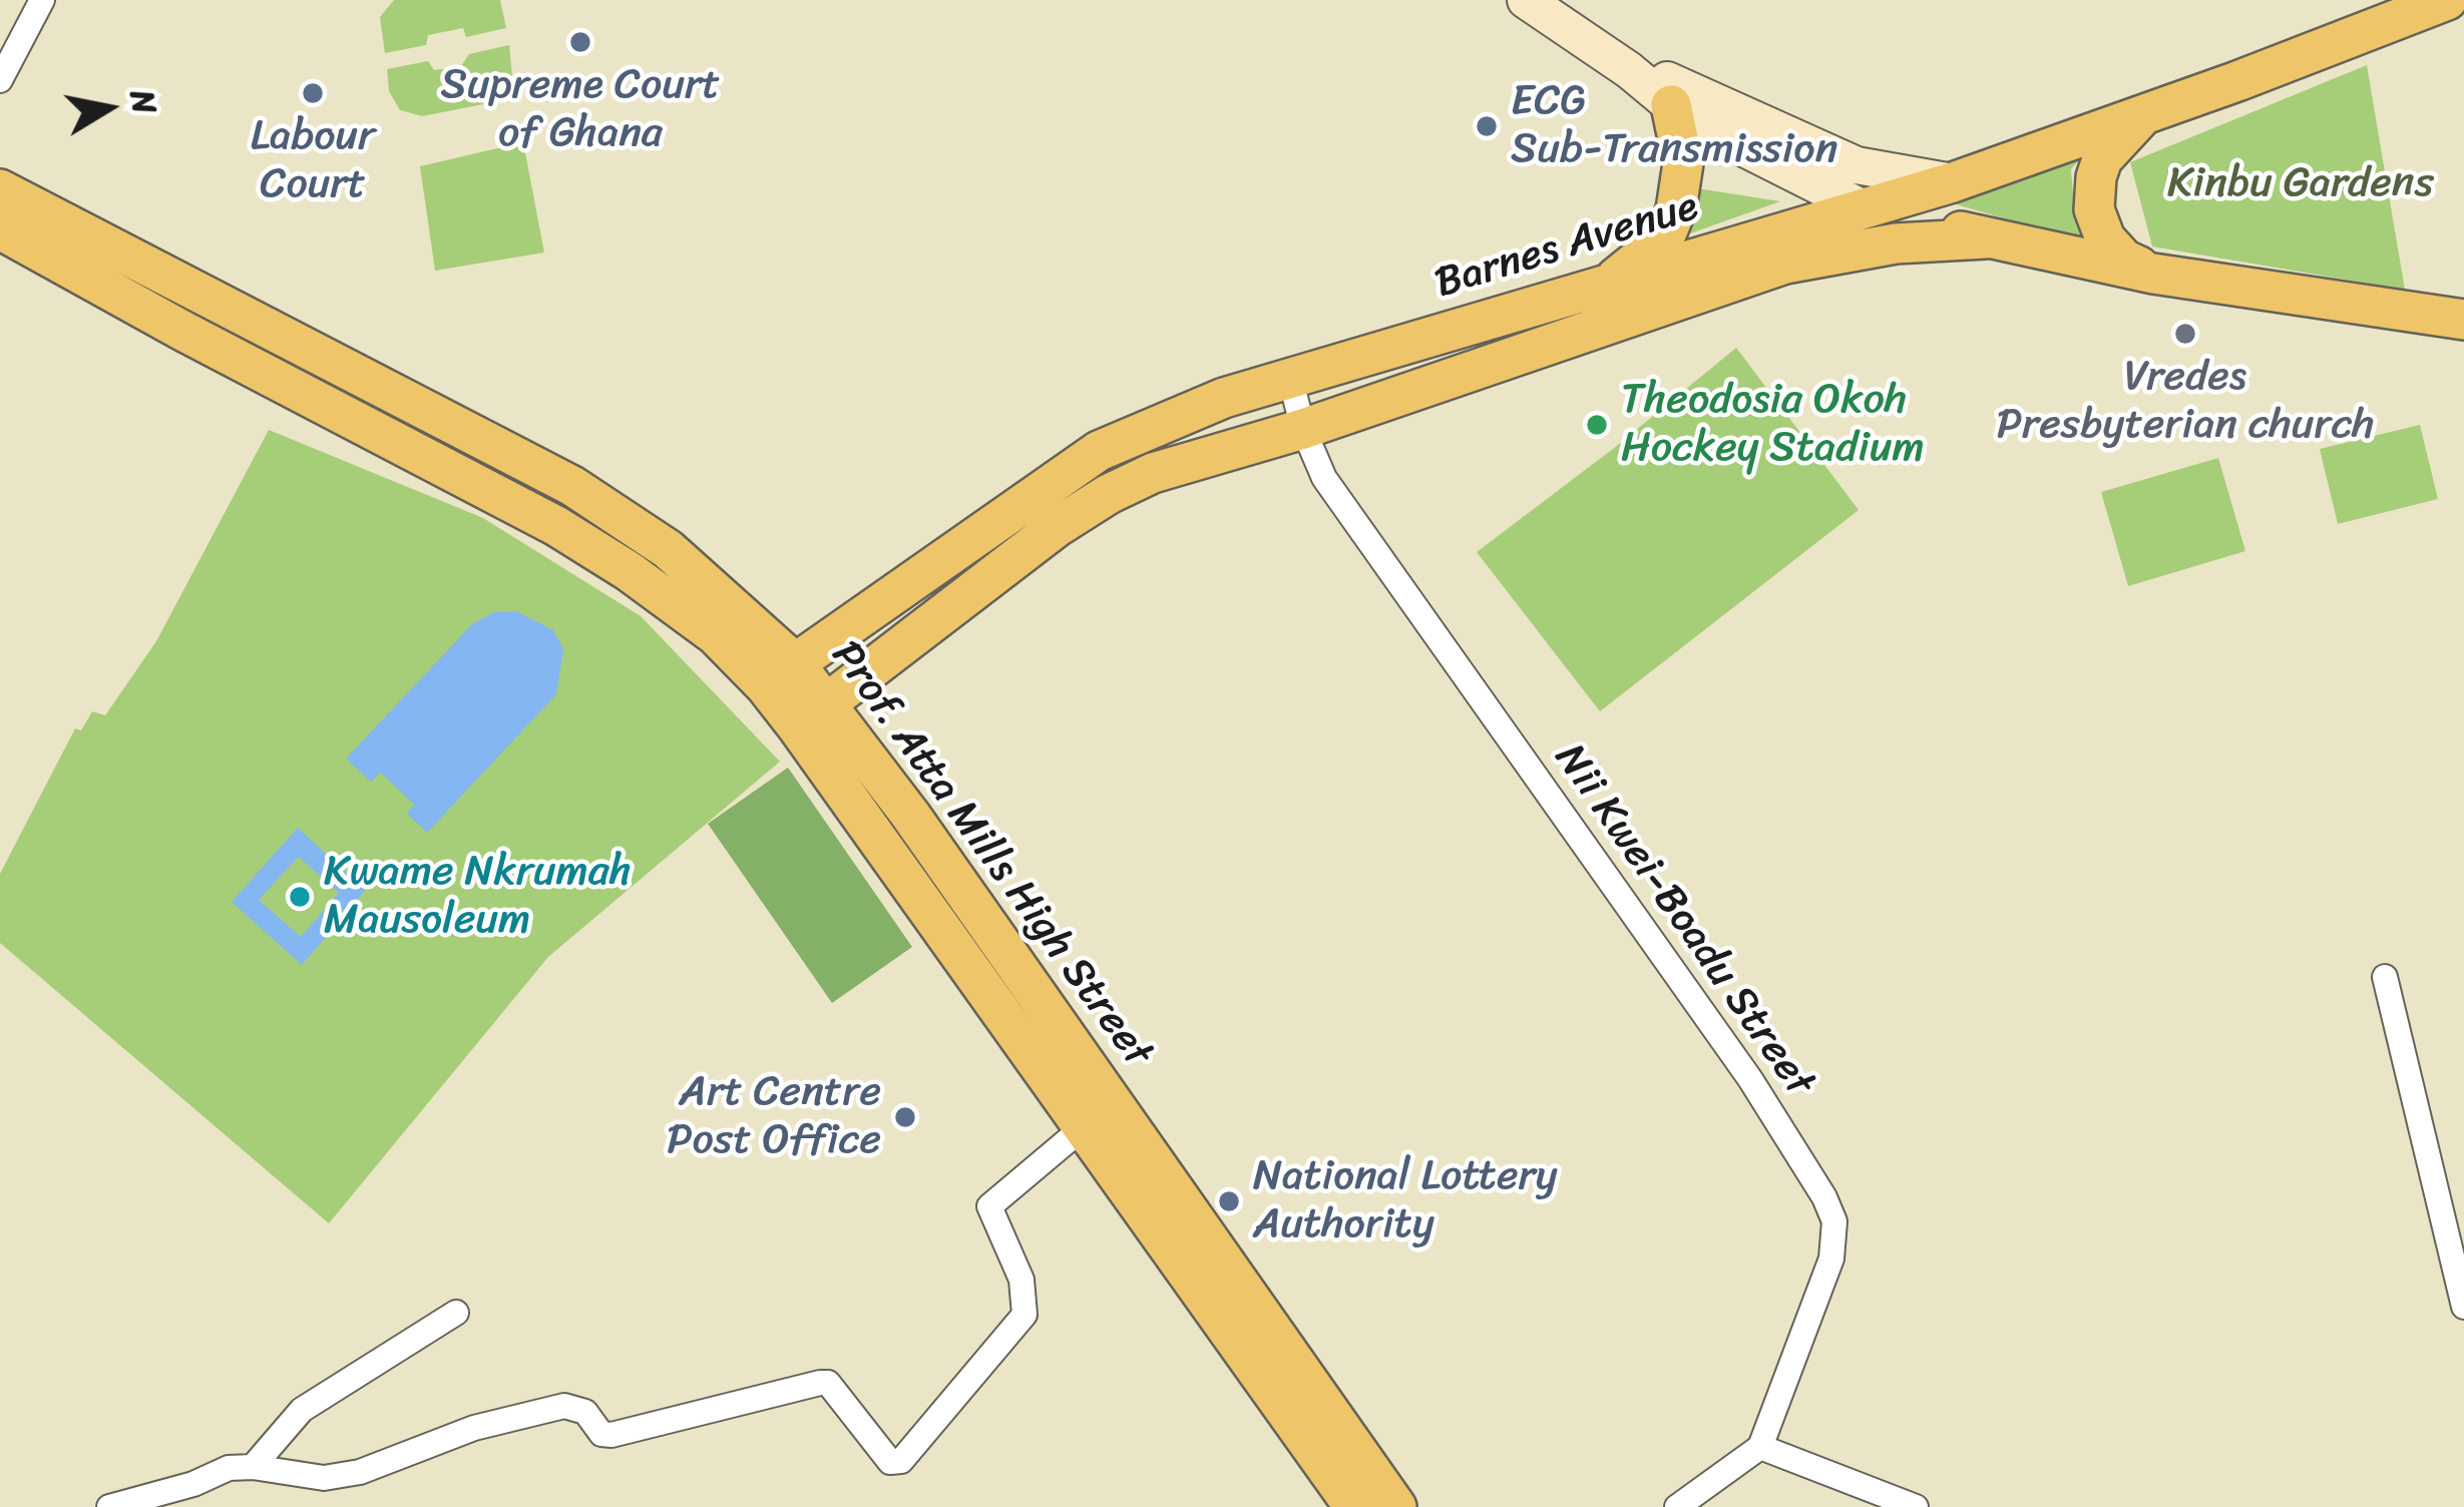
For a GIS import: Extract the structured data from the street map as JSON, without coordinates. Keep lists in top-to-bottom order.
{
  "streets": {
    "main road": ["Barnes Avenue", "Prof. Atta Mills High Street"],
    "street": ["Nii Kwei-Boadu Street"]
  },
  "crossings": [
    ["Barnes Avenue", "Prof. Atta Mills High Street"],
    ["Barnes Avenue", "Nii Kwei-Boadu Street"]
  ],
  "parks": ["Kinbu Gardens"],
  "places": [
    "Supreme Court of Ghana",
    "Labour Court",
    "ECG Sub-Transmission",
    "Vredes Presbyterian church",
    "Theodosia Okoh Hockey Stadium",
    "Kwame Nkrumah Mausoleum",
    "Art Centre Post Office",
    "National Lottery Authority"
  ],
  "north": "right"
}
